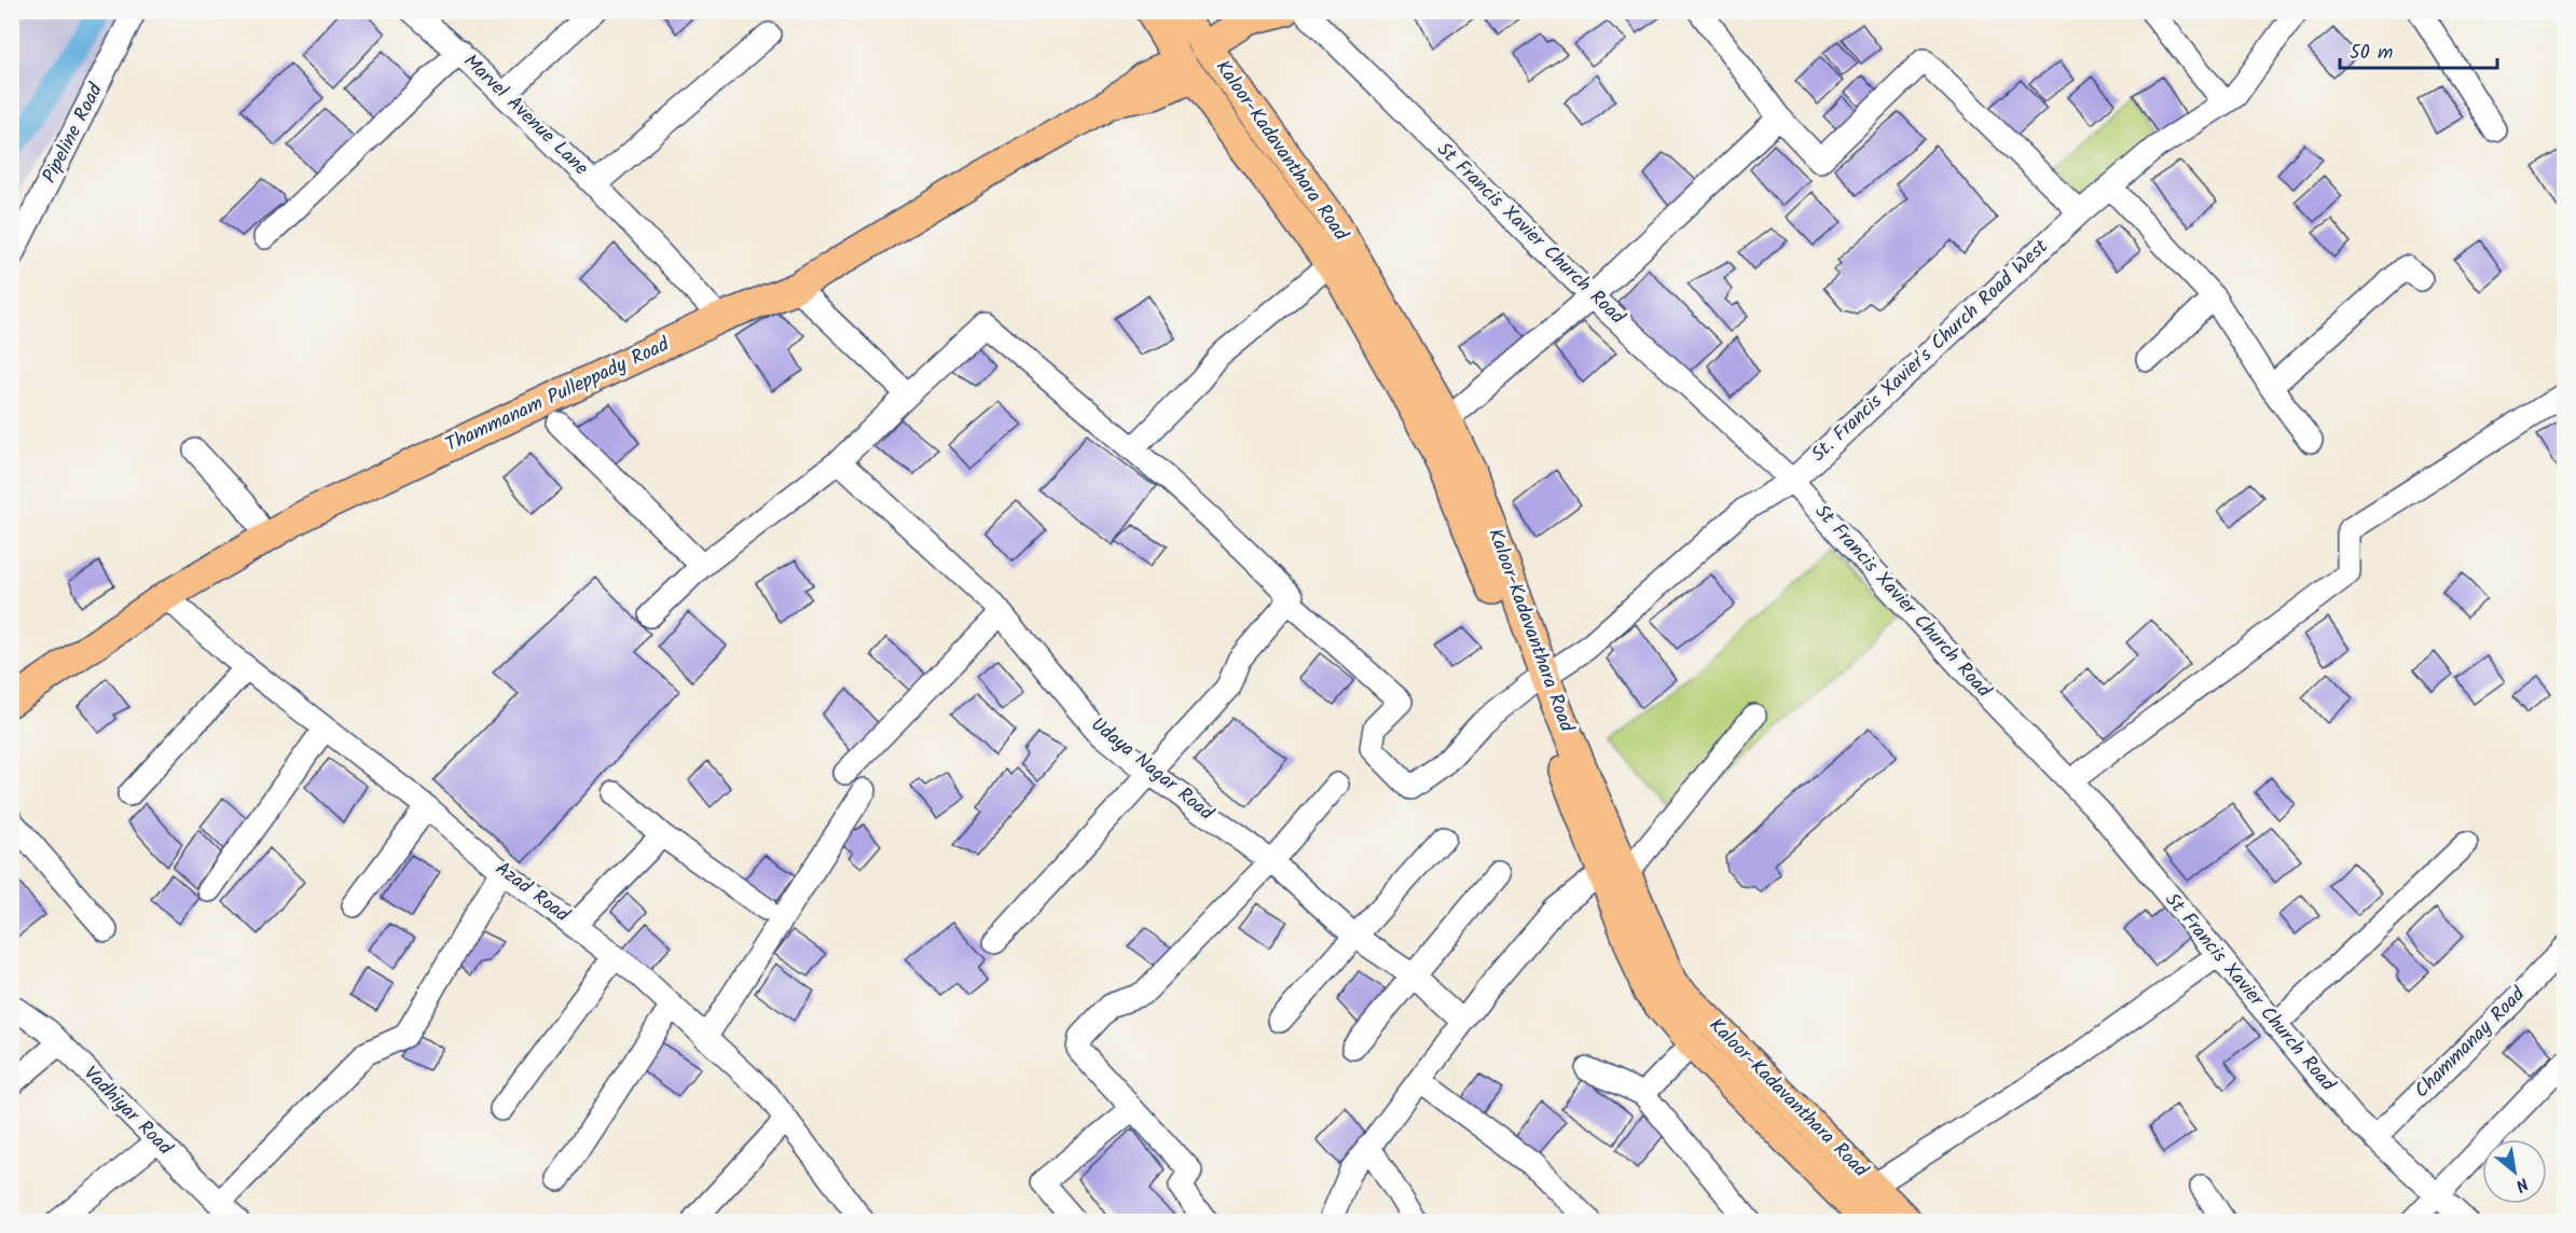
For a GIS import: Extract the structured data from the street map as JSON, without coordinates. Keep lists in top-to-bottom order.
{
  "streets": {
    "main road": ["Kaloor-Kadavanthara Road", "Thammanam Pulleppady Road"],
    "street": [
      "Marvel Avenue Lane",
      "Pipeline Road",
      "St Francis Xavier Church Road",
      "St. Francis Xavier's Church Road West",
      "Udaya Nagar Road",
      "Azad Road",
      "Chammanay Road",
      "Vadhiyar Road"
    ]
  },
  "crossings": [
    ["Marvel Avenue Lane", "Thammanam Pulleppady Road"],
    ["Kaloor-Kadavanthara Road", "St. Francis Xavier's Church Road West"],
    ["Kaloor-Kadavanthara Road", "Thammanam Pulleppady Road"],
    ["St Francis Xavier Church Road", "St. Francis Xavier's Church Road West"],
    ["St Francis Xavier Church Road", "Chammanay Road"],
    ["Thammanam Pulleppady Road", "Azad Road"]
  ],
  "scale_bar": "50 m",
  "north": "bottom right"
}
